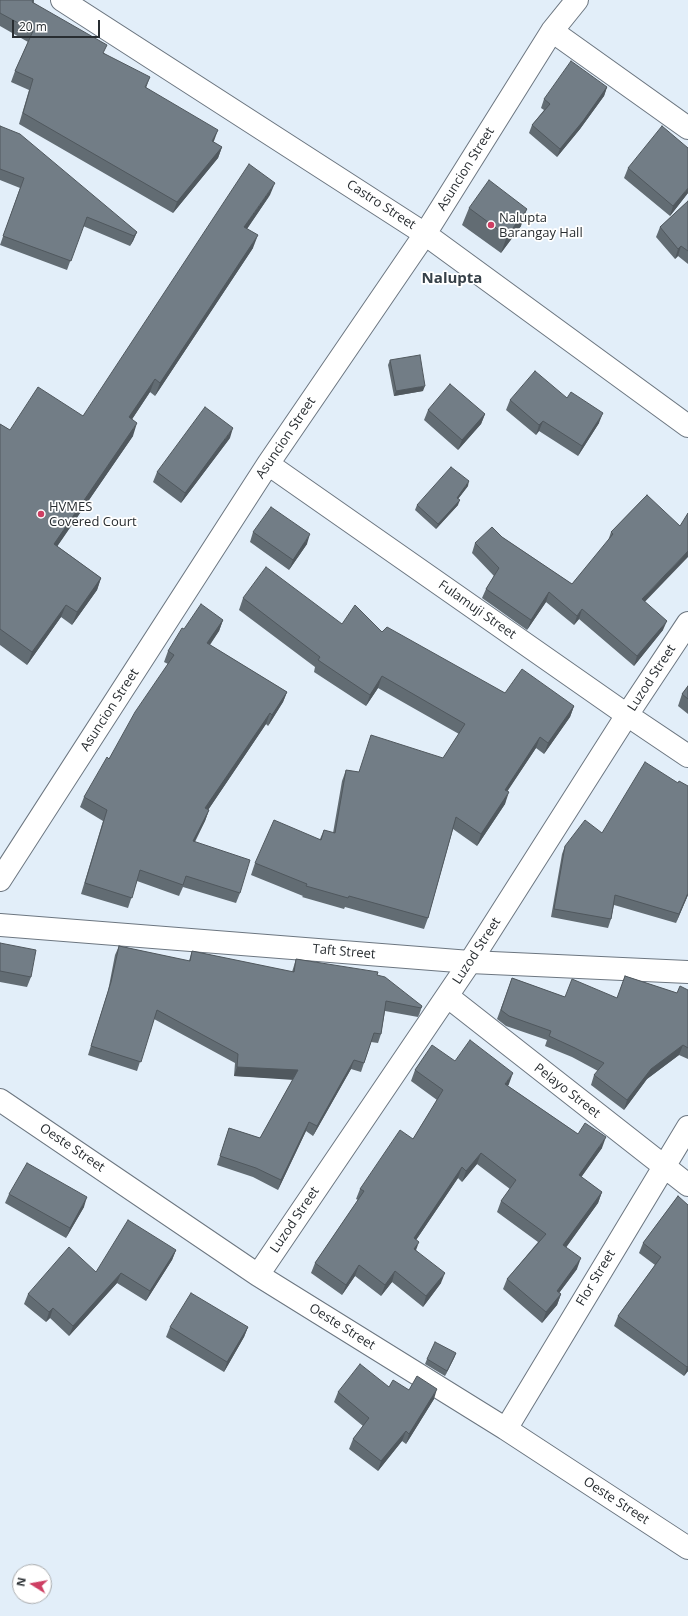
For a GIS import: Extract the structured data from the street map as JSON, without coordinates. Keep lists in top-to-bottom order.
{
  "streets": {
    "street": [
      "Asuncion Street",
      "Castro Street",
      "Fulamuji Street",
      "Luzod Street",
      "Taft Street",
      "Pelayo Street",
      "Oeste Street",
      "Flor Street"
    ]
  },
  "crossings": [
    ["Asuncion Street", "Castro Street"],
    ["Asuncion Street", "Fulamuji Street"],
    ["Fulamuji Street", "Luzod Street"],
    ["Luzod Street", "Taft Street"],
    ["Luzod Street", "Pelayo Street"],
    ["Luzod Street", "Oeste Street"],
    ["Pelayo Street", "Flor Street"],
    ["Oeste Street", "Flor Street"]
  ],
  "districts": ["Nalupta"],
  "places": ["Nalupta Barangay Hall", "HVMES Covered Court"],
  "scale_bar": "20 m",
  "north": "left"
}
